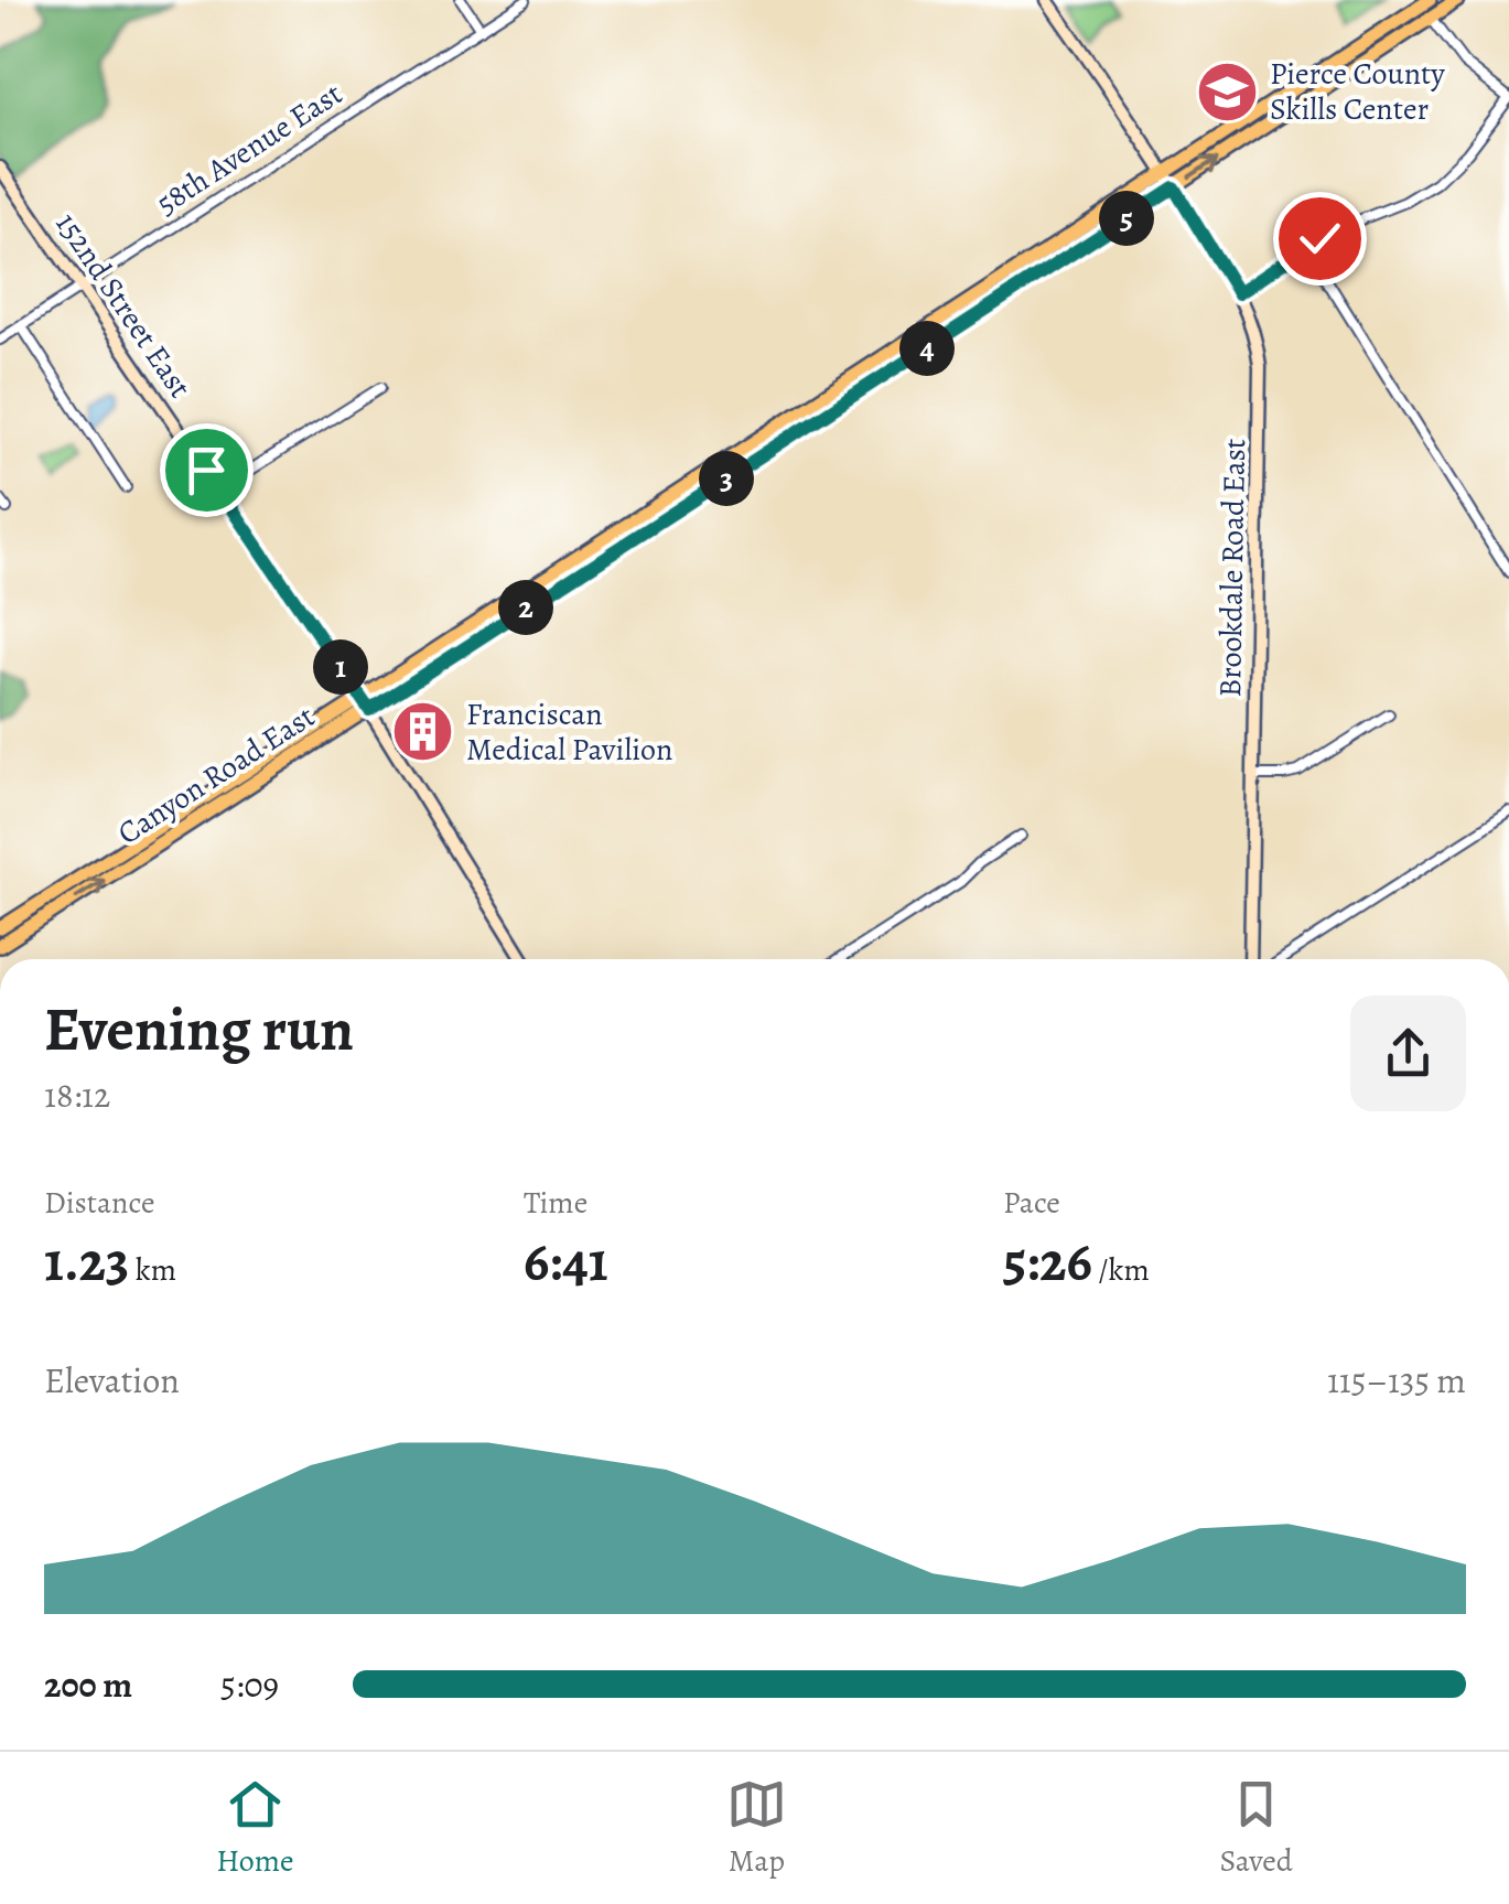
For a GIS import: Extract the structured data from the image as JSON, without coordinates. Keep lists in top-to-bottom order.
{
  "streets": {
    "main road": ["152nd Street East", "Brookdale Road East", "Canyon Road East"],
    "street": ["58th Avenue East"]
  },
  "crossings": [
    ["58th Avenue East", "152nd Street East"],
    ["152nd Street East", "Canyon Road East"],
    ["Brookdale Road East", "Canyon Road East"]
  ],
  "places": {
    "school or university": ["Pierce County Skills Center"],
    "building": ["Franciscan Medical Pavilion"]
  },
  "page": {
    "pins": [
      "5",
      "4",
      "3",
      "2",
      "1"
    ],
    "heading": ["Evening run", "18:12"],
    "stats": [
      ["Distance", "1.23 km"],
      ["Time", "6:41"],
      ["Pace", "5:26 /km"]
    ],
    "chart": ["Elevation", "115–135 m"],
    "list": [
      {
        "name": "200 m",
        "note": "5:09"
      }
    ],
    "tabs": ["Home", "Map", "Saved"]
  }
}
